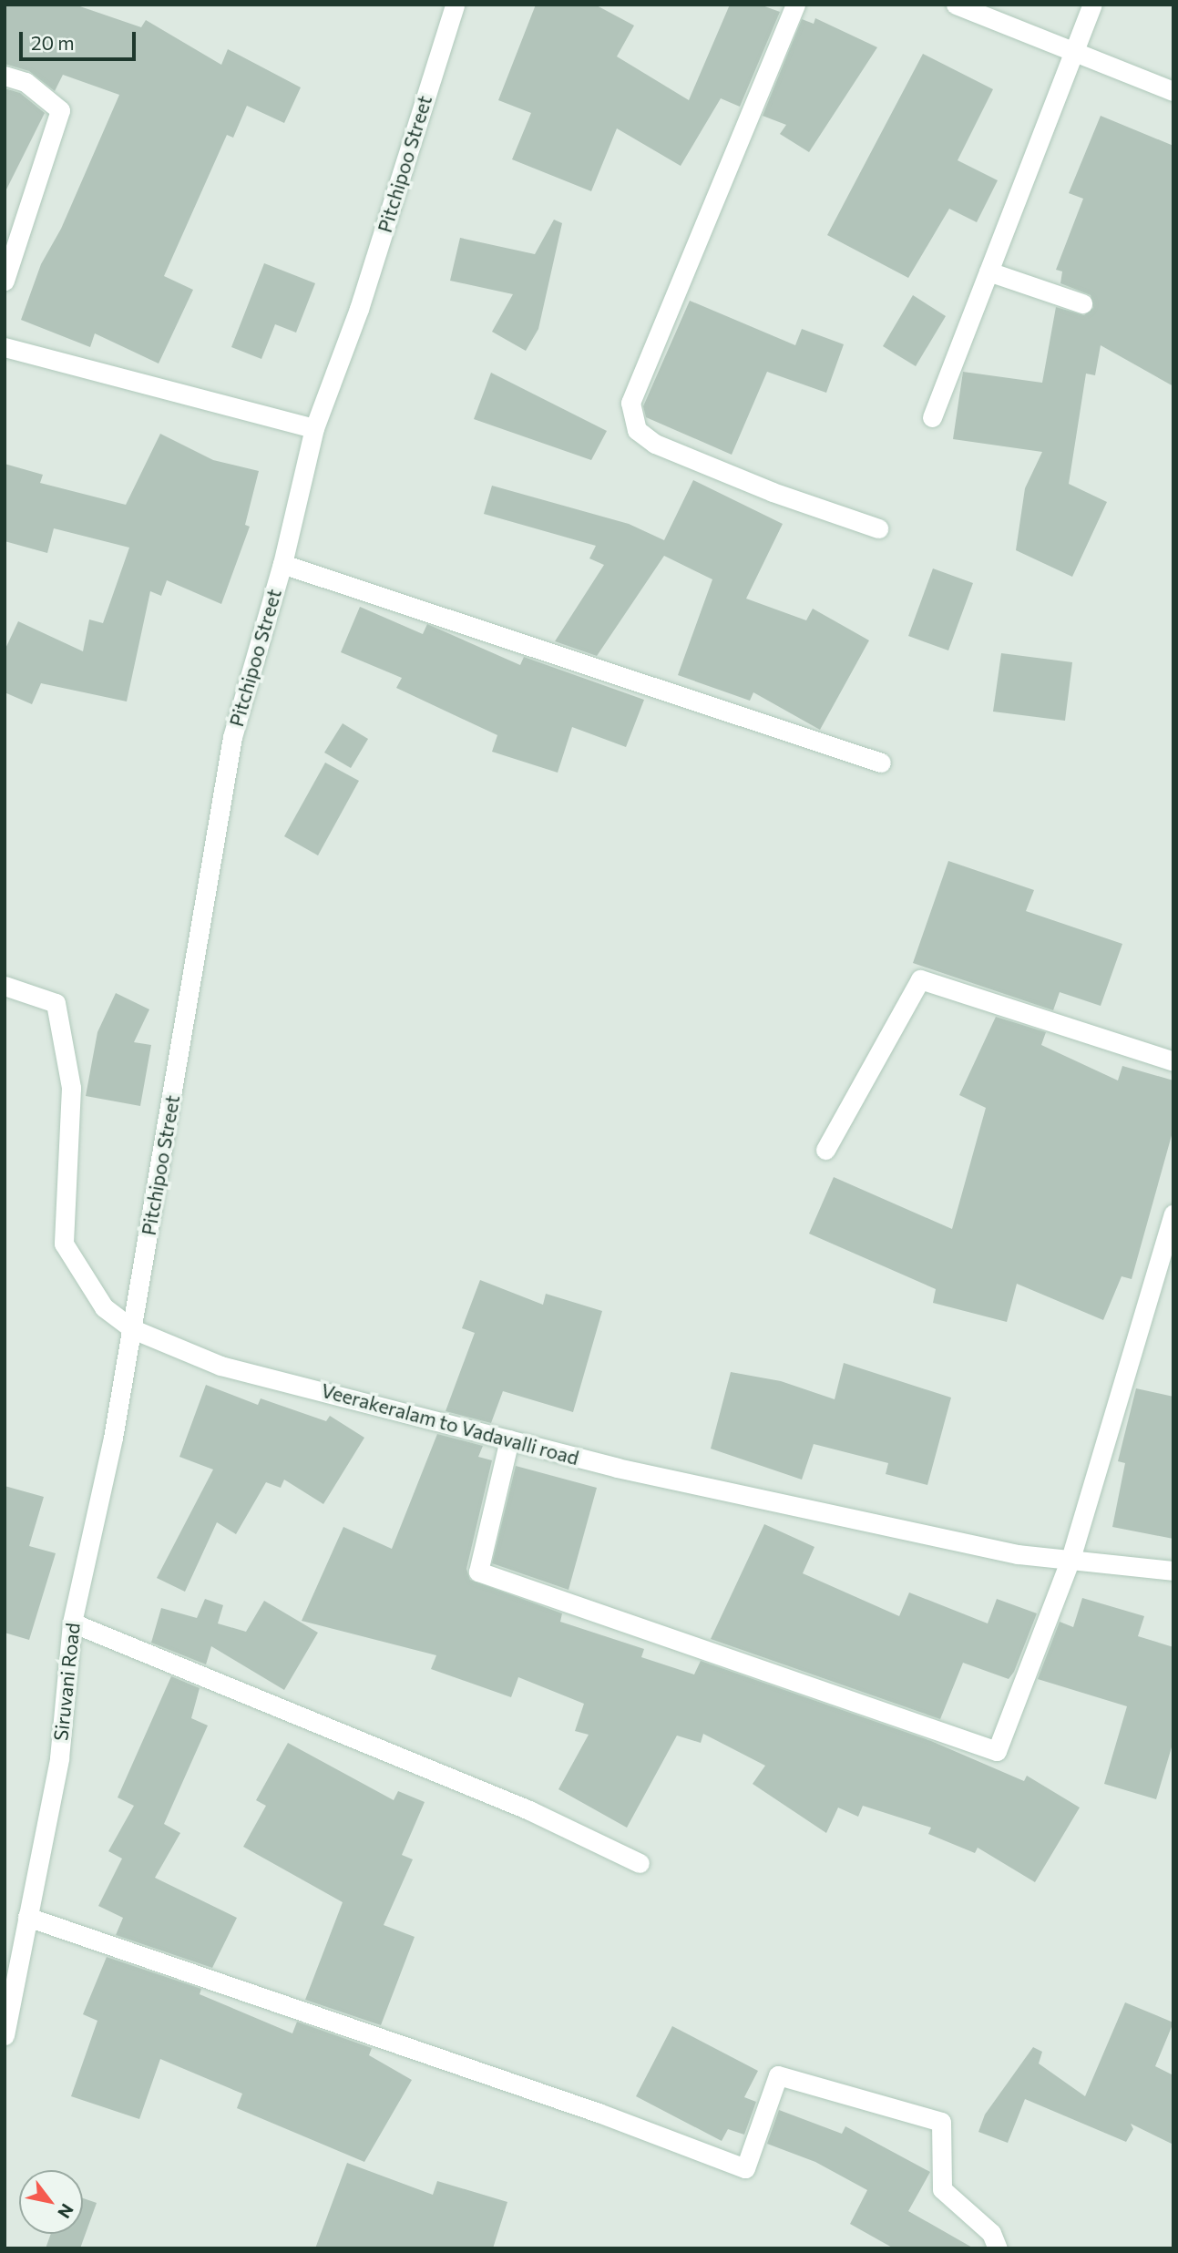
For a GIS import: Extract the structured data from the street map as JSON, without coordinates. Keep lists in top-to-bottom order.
{
  "streets": {
    "street": ["Pitchipoo Street", "Veerakeralam to Vadavalli road", "Siruvani Road"]
  },
  "crossings": [
    ["Pitchipoo Street", "Veerakeralam to Vadavalli road"],
    ["Pitchipoo Street", "Siruvani Road"],
    ["Veerakeralam to Vadavalli road", "Siruvani Road"]
  ],
  "scale_bar": "20 m",
  "north": "bottom right"
}
